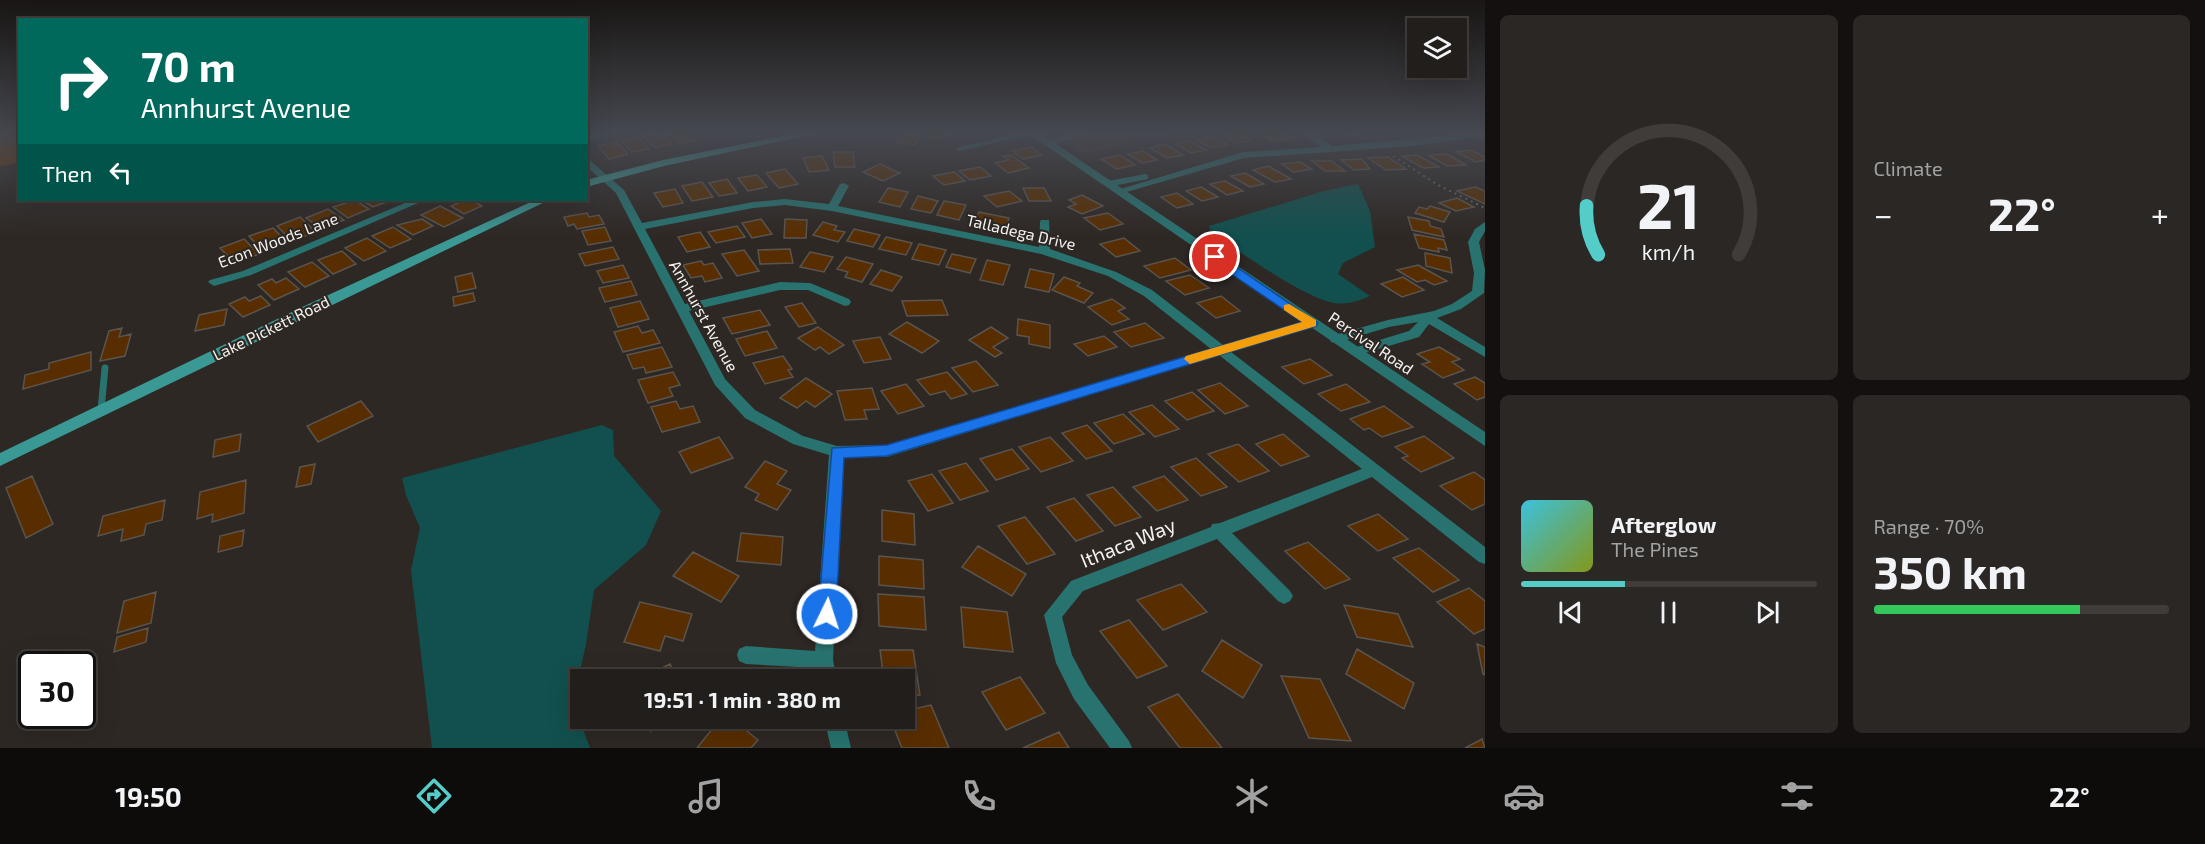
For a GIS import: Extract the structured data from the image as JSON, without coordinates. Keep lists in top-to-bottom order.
{
  "streets": {
    "main road": ["Lake Pickett Road"],
    "street": [
      "Talladega Drive",
      "Econ Woods Lane",
      "Annhurst Avenue",
      "Percival Road",
      "Ithaca Way"
    ]
  },
  "crossings": [
    ["Talladega Drive", "Annhurst Avenue"],
    ["Talladega Drive", "Ithaca Way"],
    ["Annhurst Avenue", "Percival Road"]
  ],
  "page": {
    "tile": [
      "Climate",
      ["Range · 70%", "350 km"]
    ],
    "turn": ["70 m", "Annhurst Avenue"],
    "then": "Then",
    "heat": ["−", "22°", "+"],
    "song": ["Afterglow", "The Pines"],
    "limit": "30",
    "trip": "19:51 · 1 min · 380 m",
    "tabs": ["19:50", "22°"],
    "gauge": ["21", "km/h"]
  }
}
